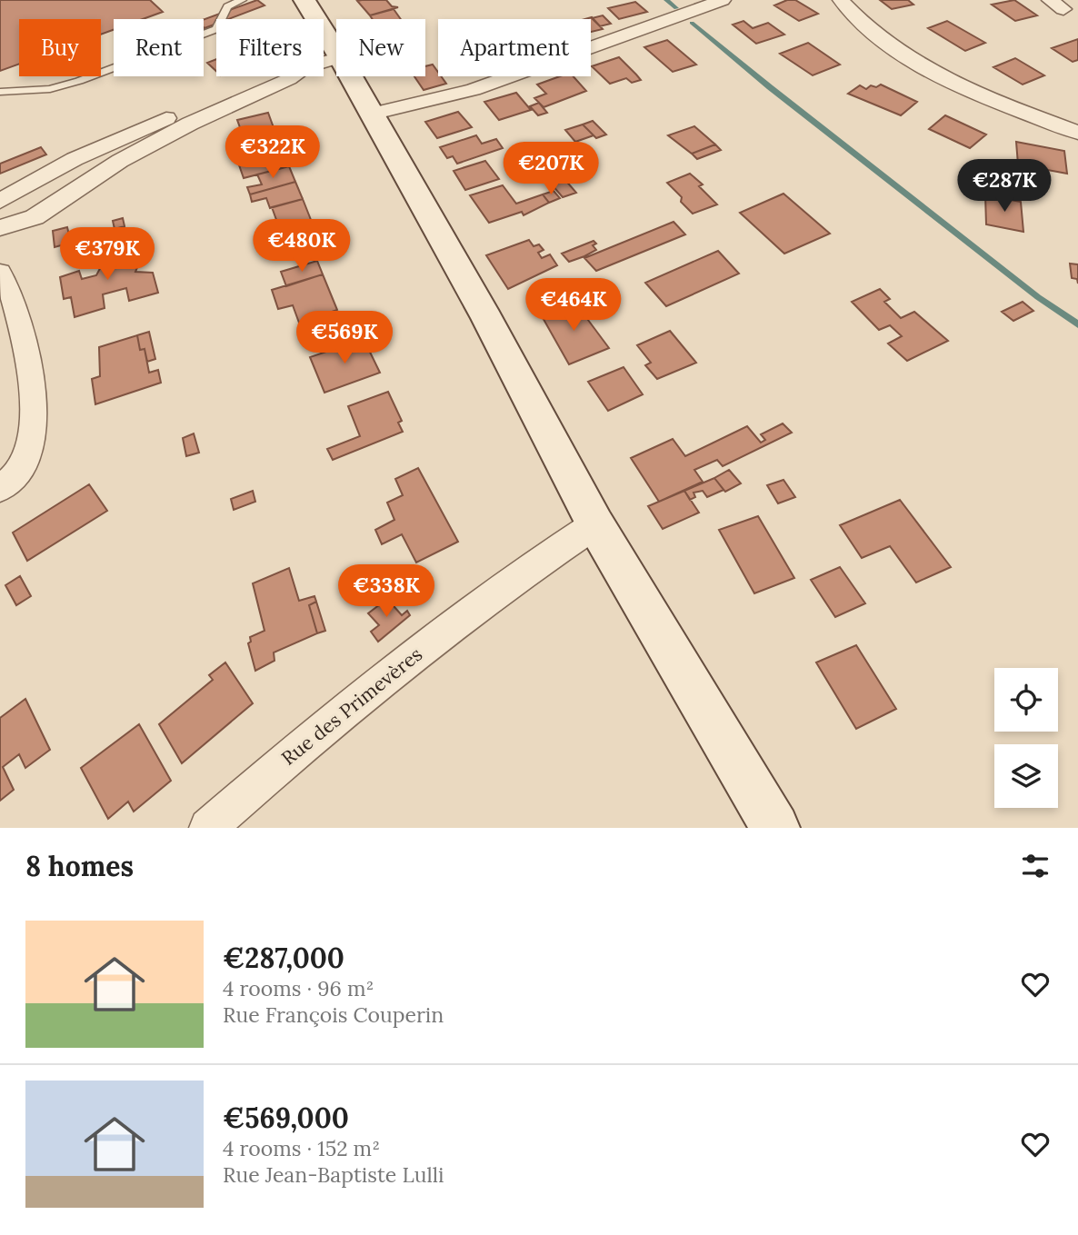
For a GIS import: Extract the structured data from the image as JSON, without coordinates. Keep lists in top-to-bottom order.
{
  "streets": {
    "street": ["Rue des Primevères"]
  },
  "page": {
    "chip": [
      "Buy",
      "Rent",
      "Filters",
      "New",
      "Apartment"
    ],
    "price": [
      "€322K",
      "€207K",
      "€287K",
      "€480K",
      "€379K",
      "€464K",
      "€569K",
      "€338K"
    ],
    "heading": "8 homes",
    "list": [
      {
        "name": "€287,000",
        "note": "4 rooms · 96 m² · Rue François Couperin"
      },
      {
        "name": "€569,000",
        "note": "4 rooms · 152 m² · Rue Jean-Baptiste Lulli"
      }
    ]
  }
}
